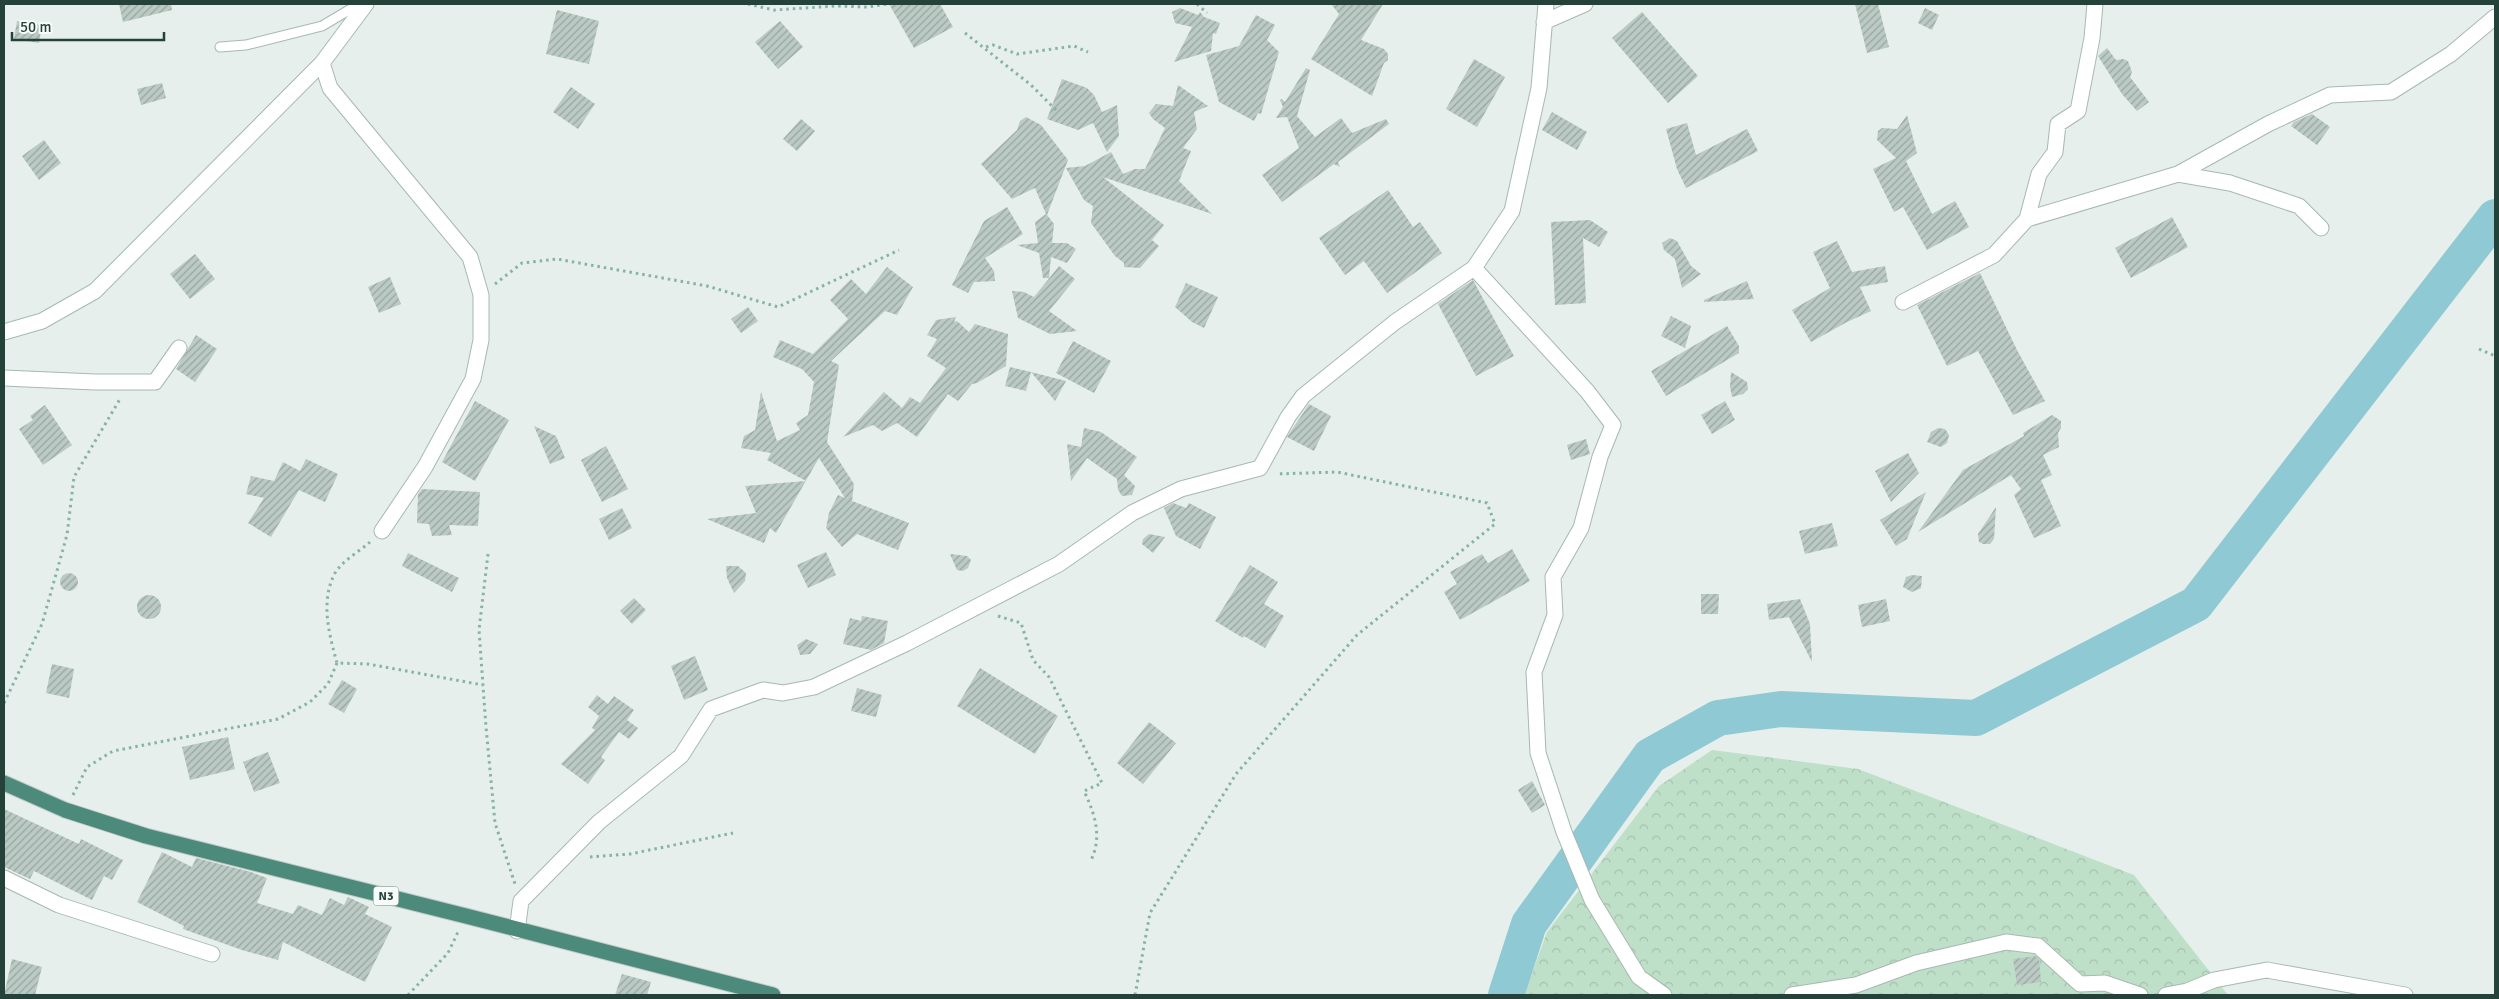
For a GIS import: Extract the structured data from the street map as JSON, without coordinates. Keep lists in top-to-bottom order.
{
  "streets": {
    "highway": ["N3"]
  },
  "scale_bar": "50 m"
}
